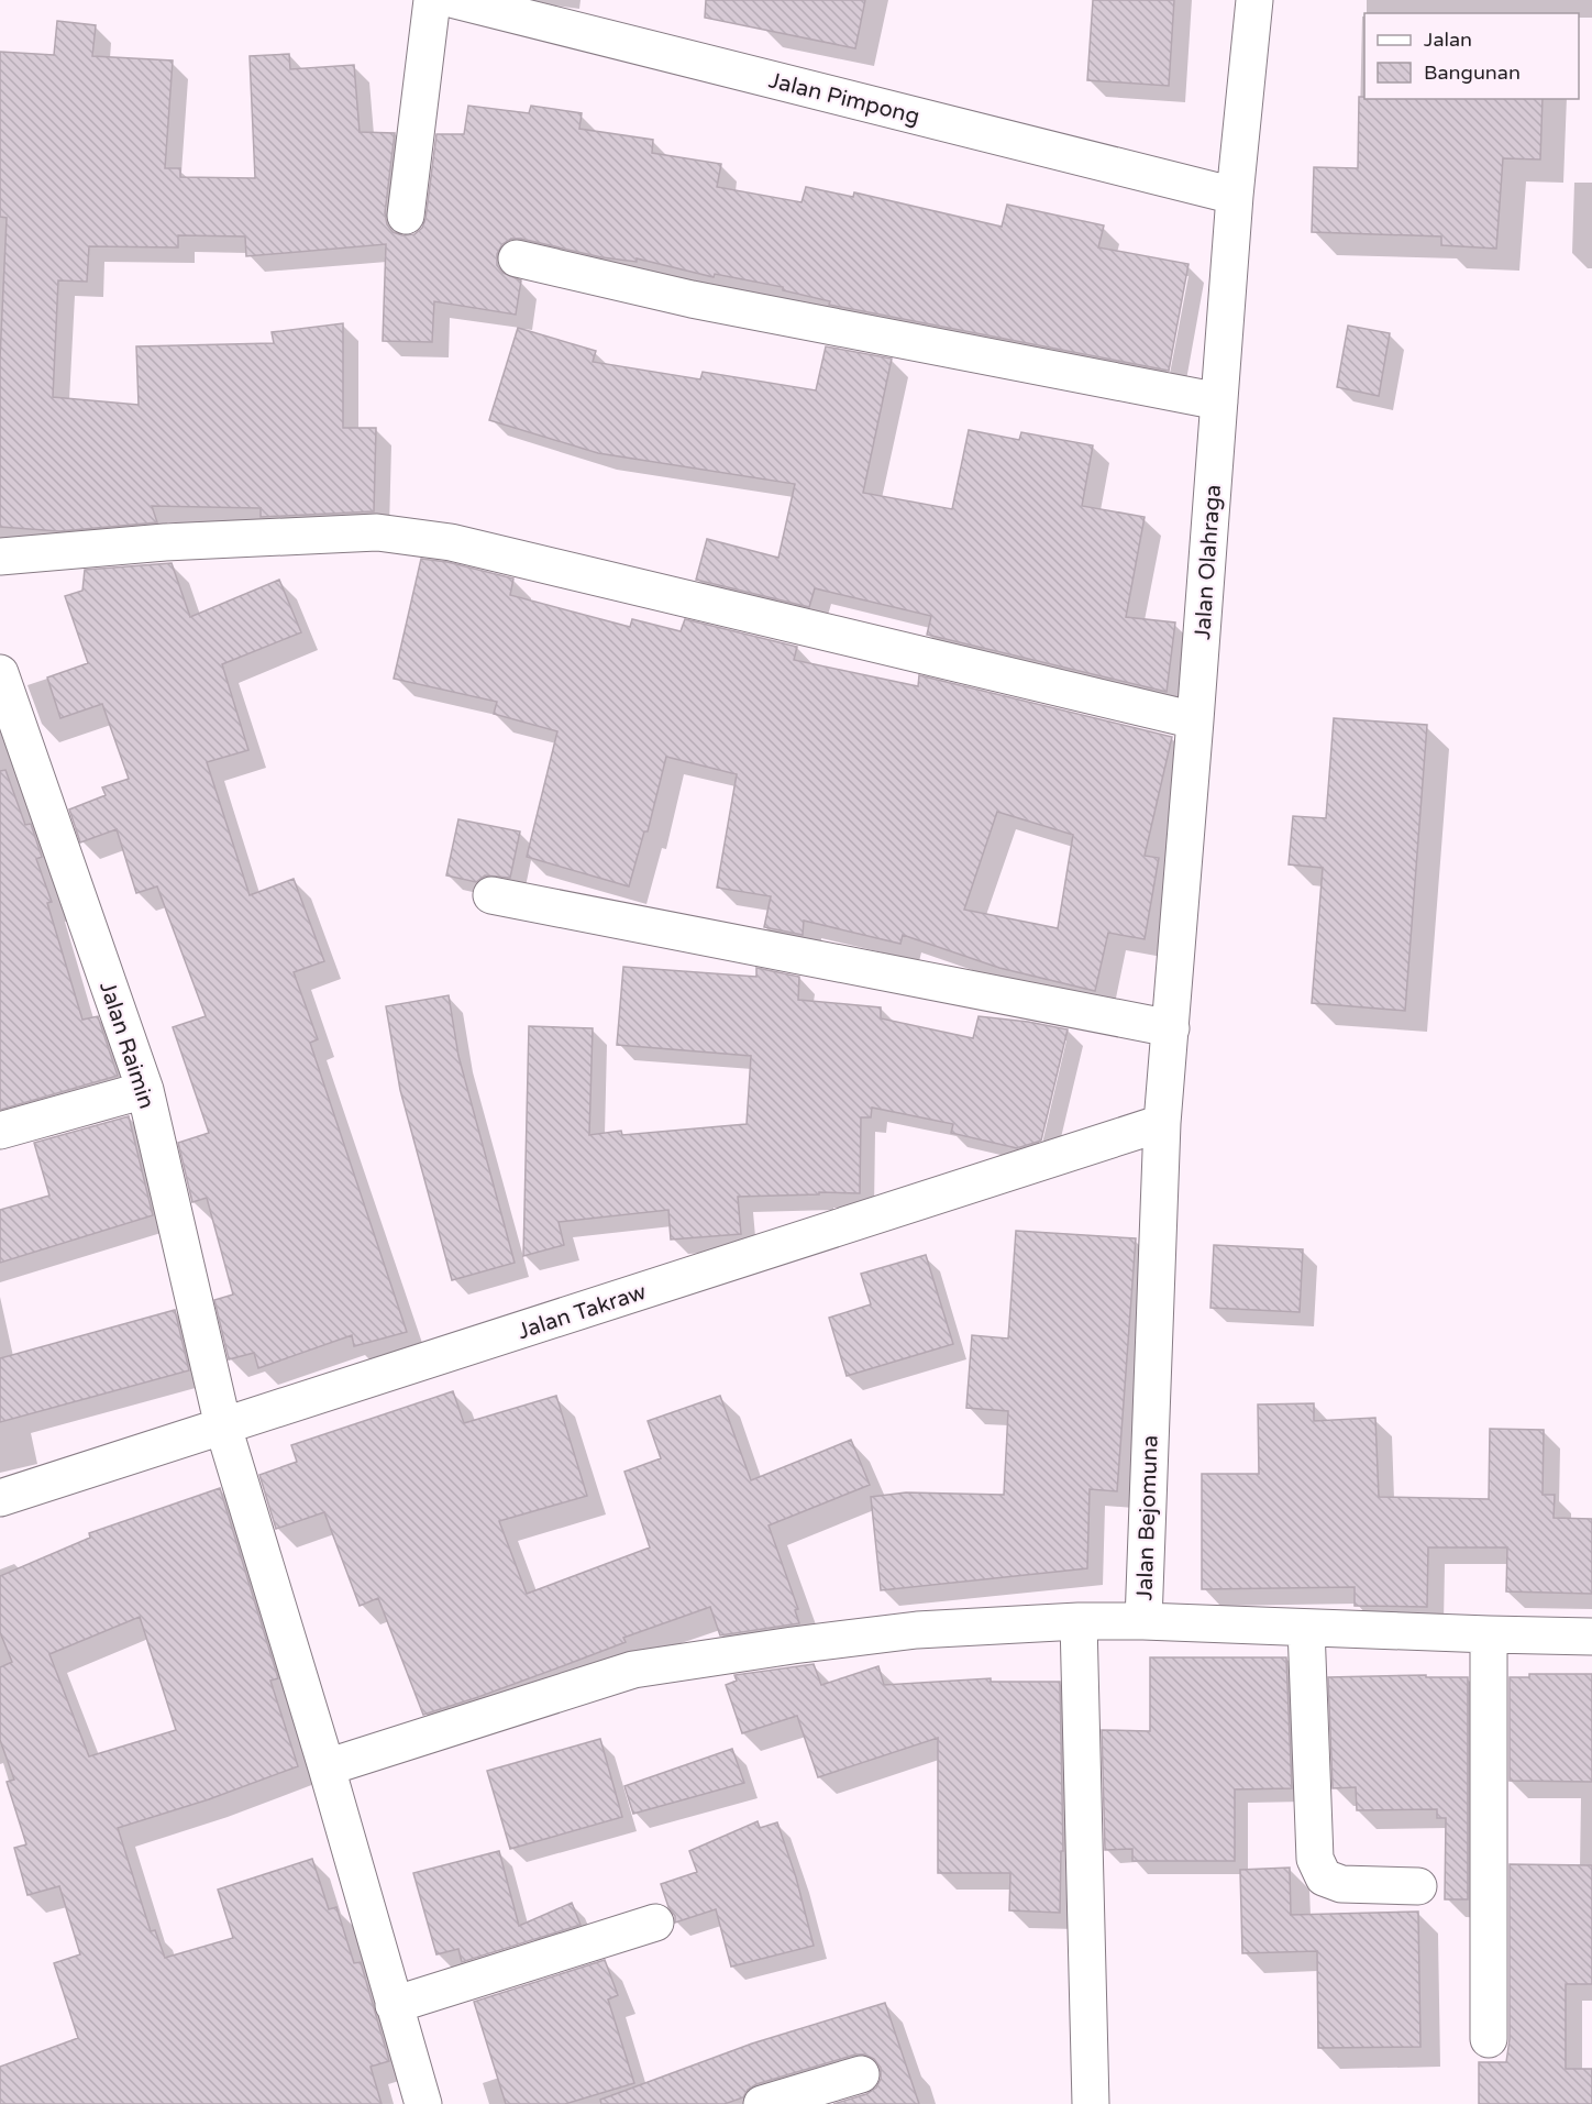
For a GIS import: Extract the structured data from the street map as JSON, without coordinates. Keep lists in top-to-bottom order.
{
  "streets": {
    "street": [
      "Jalan Pimpong",
      "Jalan Olahraga",
      "Jalan Raimin",
      "Jalan Takraw",
      "Jalan Bejomuna"
    ]
  },
  "crossings": [
    ["Jalan Pimpong", "Jalan Olahraga"],
    ["Jalan Olahraga", "Jalan Takraw"],
    ["Jalan Olahraga", "Jalan Bejomuna"],
    ["Jalan Raimin", "Jalan Takraw"],
    ["Jalan Takraw", "Jalan Bejomuna"]
  ],
  "legend": ["Jalan", "Bangunan"]
}
